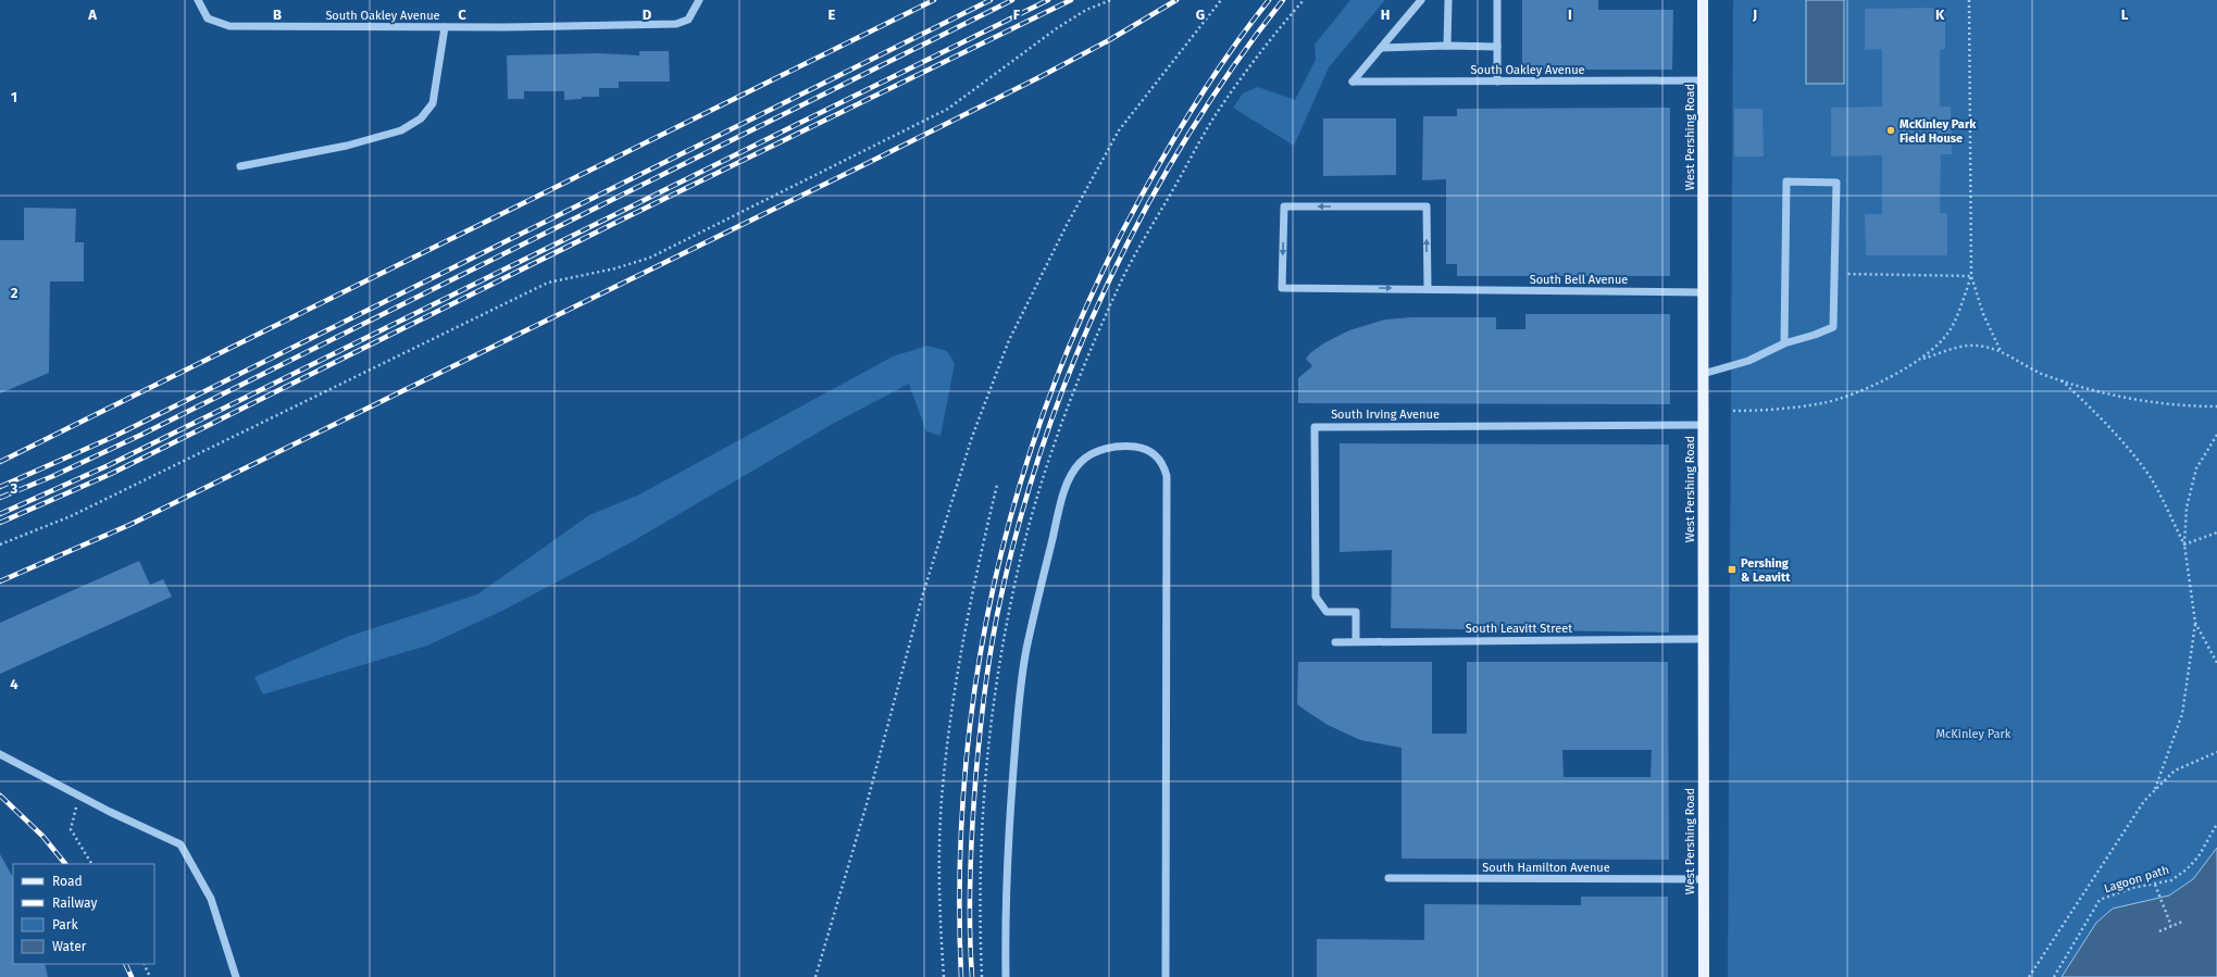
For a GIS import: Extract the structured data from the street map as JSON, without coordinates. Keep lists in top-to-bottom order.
{
  "streets": {
    "main road": ["West Pershing Road"],
    "street": [
      "South Oakley Avenue",
      "South Bell Avenue",
      "South Irving Avenue",
      "South Leavitt Street",
      "South Hamilton Avenue"
    ],
    "path": ["Lagoon path"]
  },
  "crossings": [
    ["South Oakley Avenue", "West Pershing Road"],
    ["West Pershing Road", "South Bell Avenue"],
    ["West Pershing Road", "South Irving Avenue"],
    ["West Pershing Road", "South Leavitt Street"],
    ["West Pershing Road", "South Hamilton Avenue"],
    ["South Irving Avenue", "South Leavitt Street"]
  ],
  "parks": ["McKinley Park"],
  "places": {
    "other": ["McKinley Park Field House"],
    "transit": ["Pershing & Leavitt"]
  },
  "legend": [
    "Road",
    "Railway",
    "Park",
    "Water"
  ],
  "grid": {
    "columns": [
      "A",
      "B",
      "C",
      "D",
      "E",
      "F",
      "G",
      "H",
      "I",
      "J",
      "K",
      "L"
    ],
    "rows": [
      "1",
      "2",
      "3",
      "4"
    ]
  }
}
